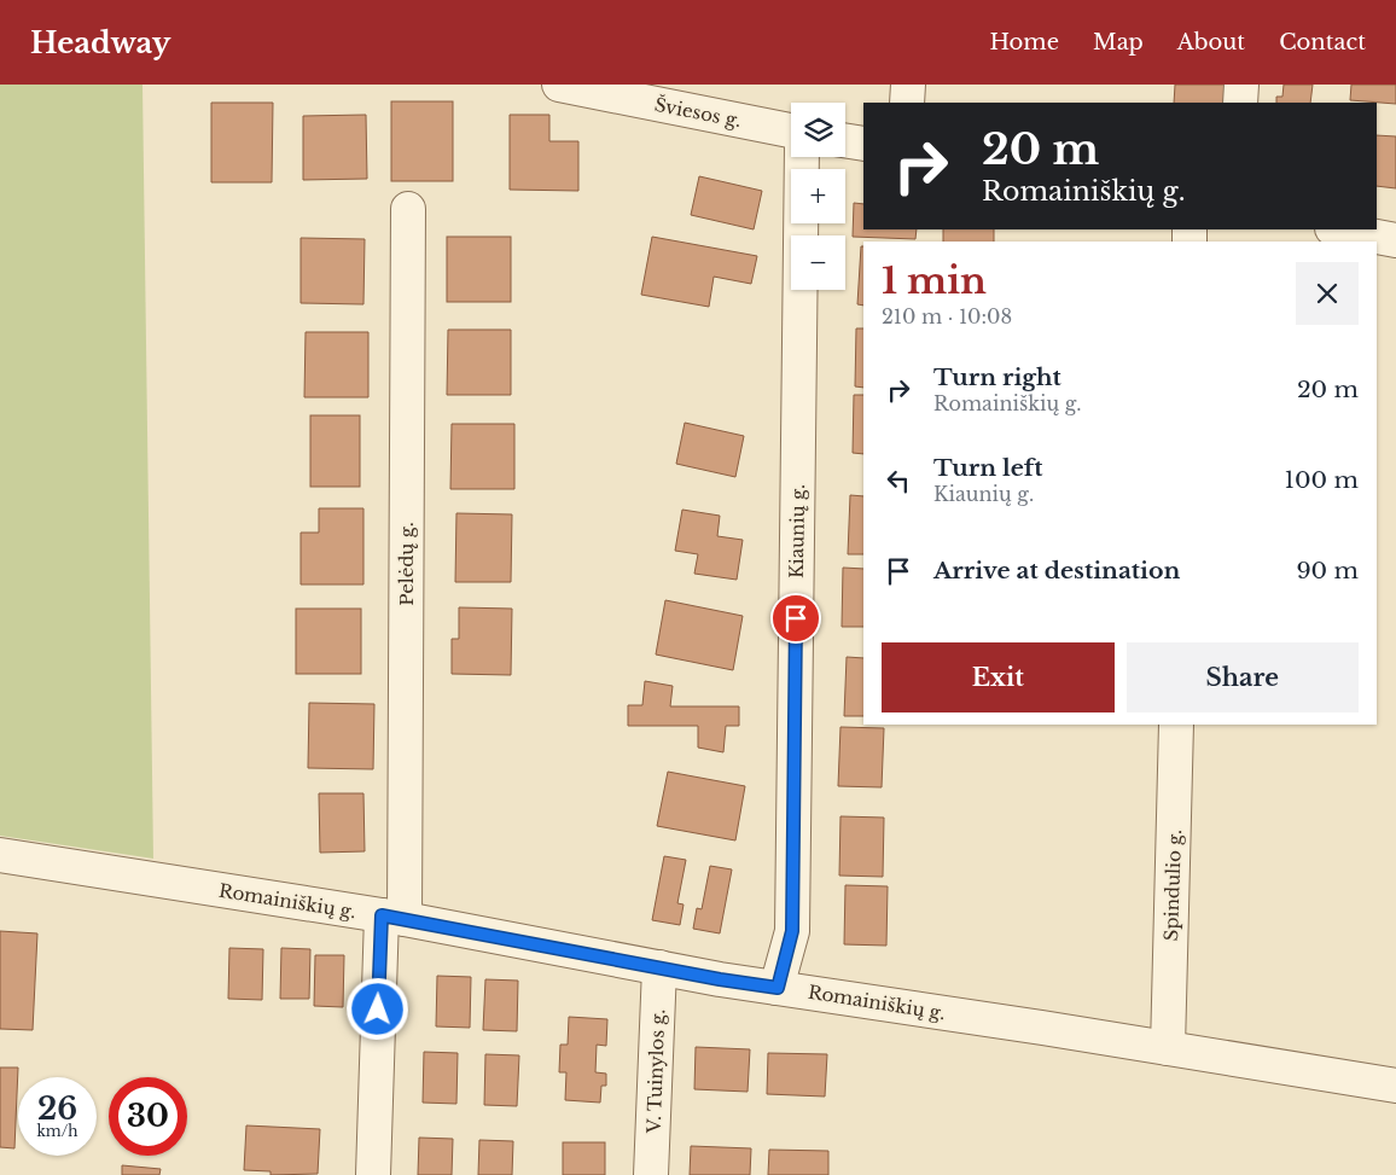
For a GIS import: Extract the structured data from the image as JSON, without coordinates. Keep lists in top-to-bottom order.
{
  "streets": {
    "street": [
      "Šviesos g.",
      "Kiaunių g.",
      "Pelėdų g.",
      "Spindulio g.",
      "Romainiškių g.",
      "V. Tuinylos g."
    ]
  },
  "crossings": [
    ["Kiaunių g.", "Romainiškių g."],
    ["Pelėdų g.", "Romainiškių g."],
    ["Spindulio g.", "Romainiškių g."],
    ["Romainiškių g.", "V. Tuinylos g."]
  ],
  "page": {
    "header": "Headway",
    "nav": [
      "Home",
      "Map",
      "About",
      "Contact"
    ],
    "map_buttons": ["+", "−"],
    "turn": ["20 m", "Romainiškių g."],
    "heading": ["1 min", "210 m · 10:08"],
    "list": [
      {
        "name": "Turn right",
        "note": "Romainiškių g.",
        "value": "20 m"
      },
      {
        "name": "Turn left",
        "note": "Kiaunių g.",
        "value": "100 m"
      },
      {
        "name": "Arrive at destination",
        "value": "90 m"
      }
    ],
    "buttons": ["Exit", "Share"],
    "speed": "26 km/h",
    "limit": "30"
  }
}
